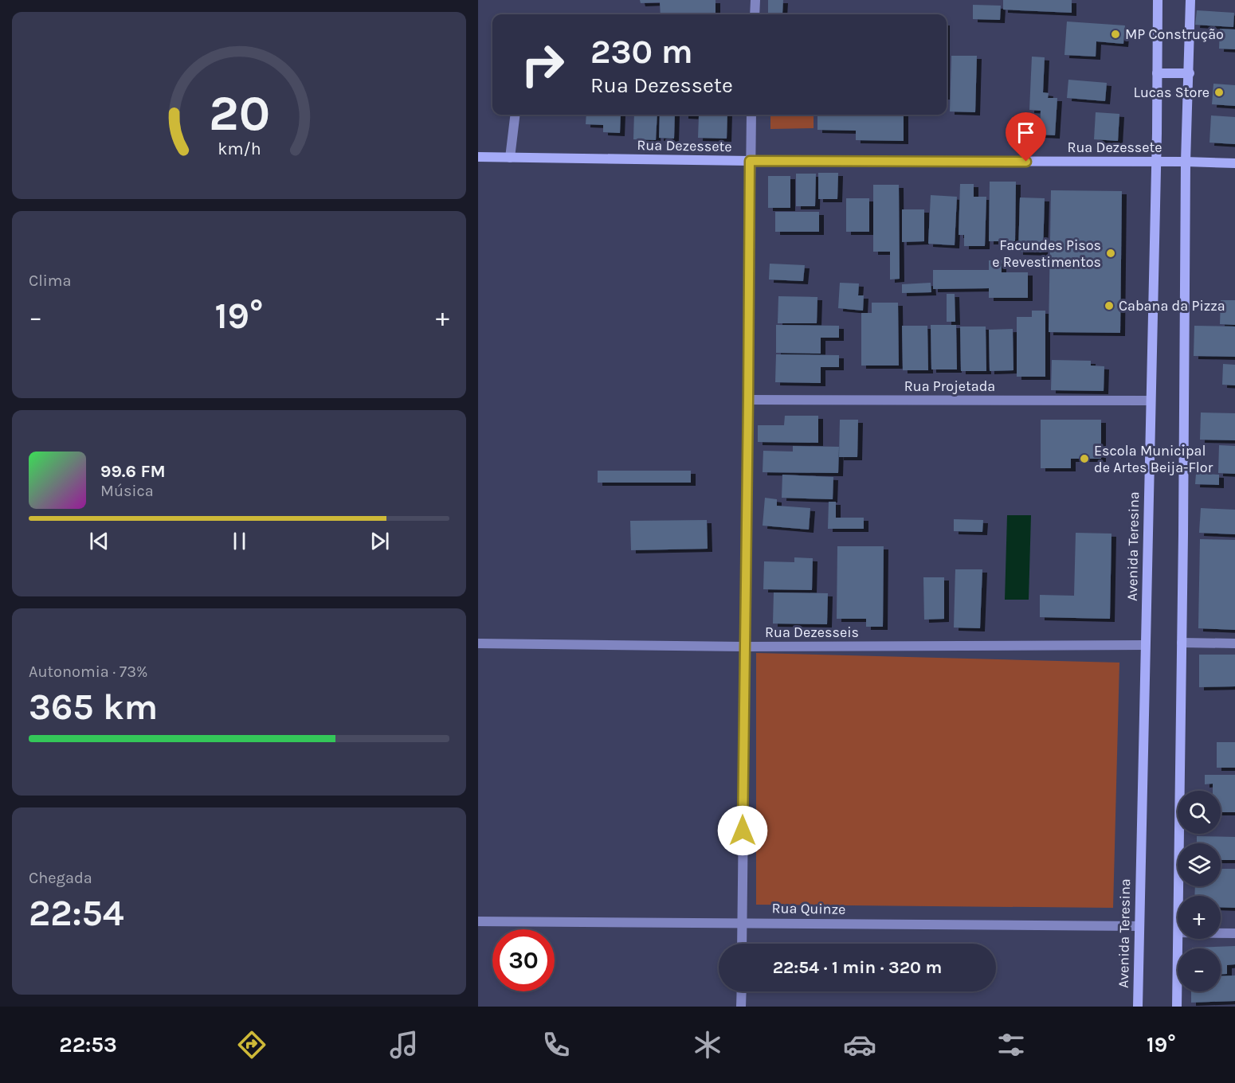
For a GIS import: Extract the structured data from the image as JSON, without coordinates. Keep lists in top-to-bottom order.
{
  "streets": {
    "main road": ["Rua Dezessete", "Avenida Teresina"],
    "street": ["Rua Projetada", "Rua Dezesseis", "Rua Quinze"]
  },
  "crossings": [
    ["Rua Dezessete", "Avenida Teresina"],
    ["Rua Projetada", "Avenida Teresina"],
    ["Avenida Teresina", "Rua Dezesseis"],
    ["Avenida Teresina", "Rua Quinze"]
  ],
  "places": [
    "MP Construção",
    "Lucas Store",
    "Facundes Pisos e Revestimentos",
    "Cabana da Pizza",
    "Escola Municipal de Artes Beija-Flor"
  ],
  "page": {
    "turn": ["230 m", "Rua Dezessete"],
    "tile": [
      "Clima",
      ["Autonomia · 73%", "365 km"],
      ["Chegada", "22:54"]
    ],
    "heat": ["−", "19°", "+"],
    "song": ["99.6 FM", "Música"],
    "map_buttons": ["+", "−"],
    "limit": "30",
    "trip": "22:54 · 1 min · 320 m",
    "tabs": ["22:53", "19°"],
    "gauge": ["20", "km/h"]
  }
}
